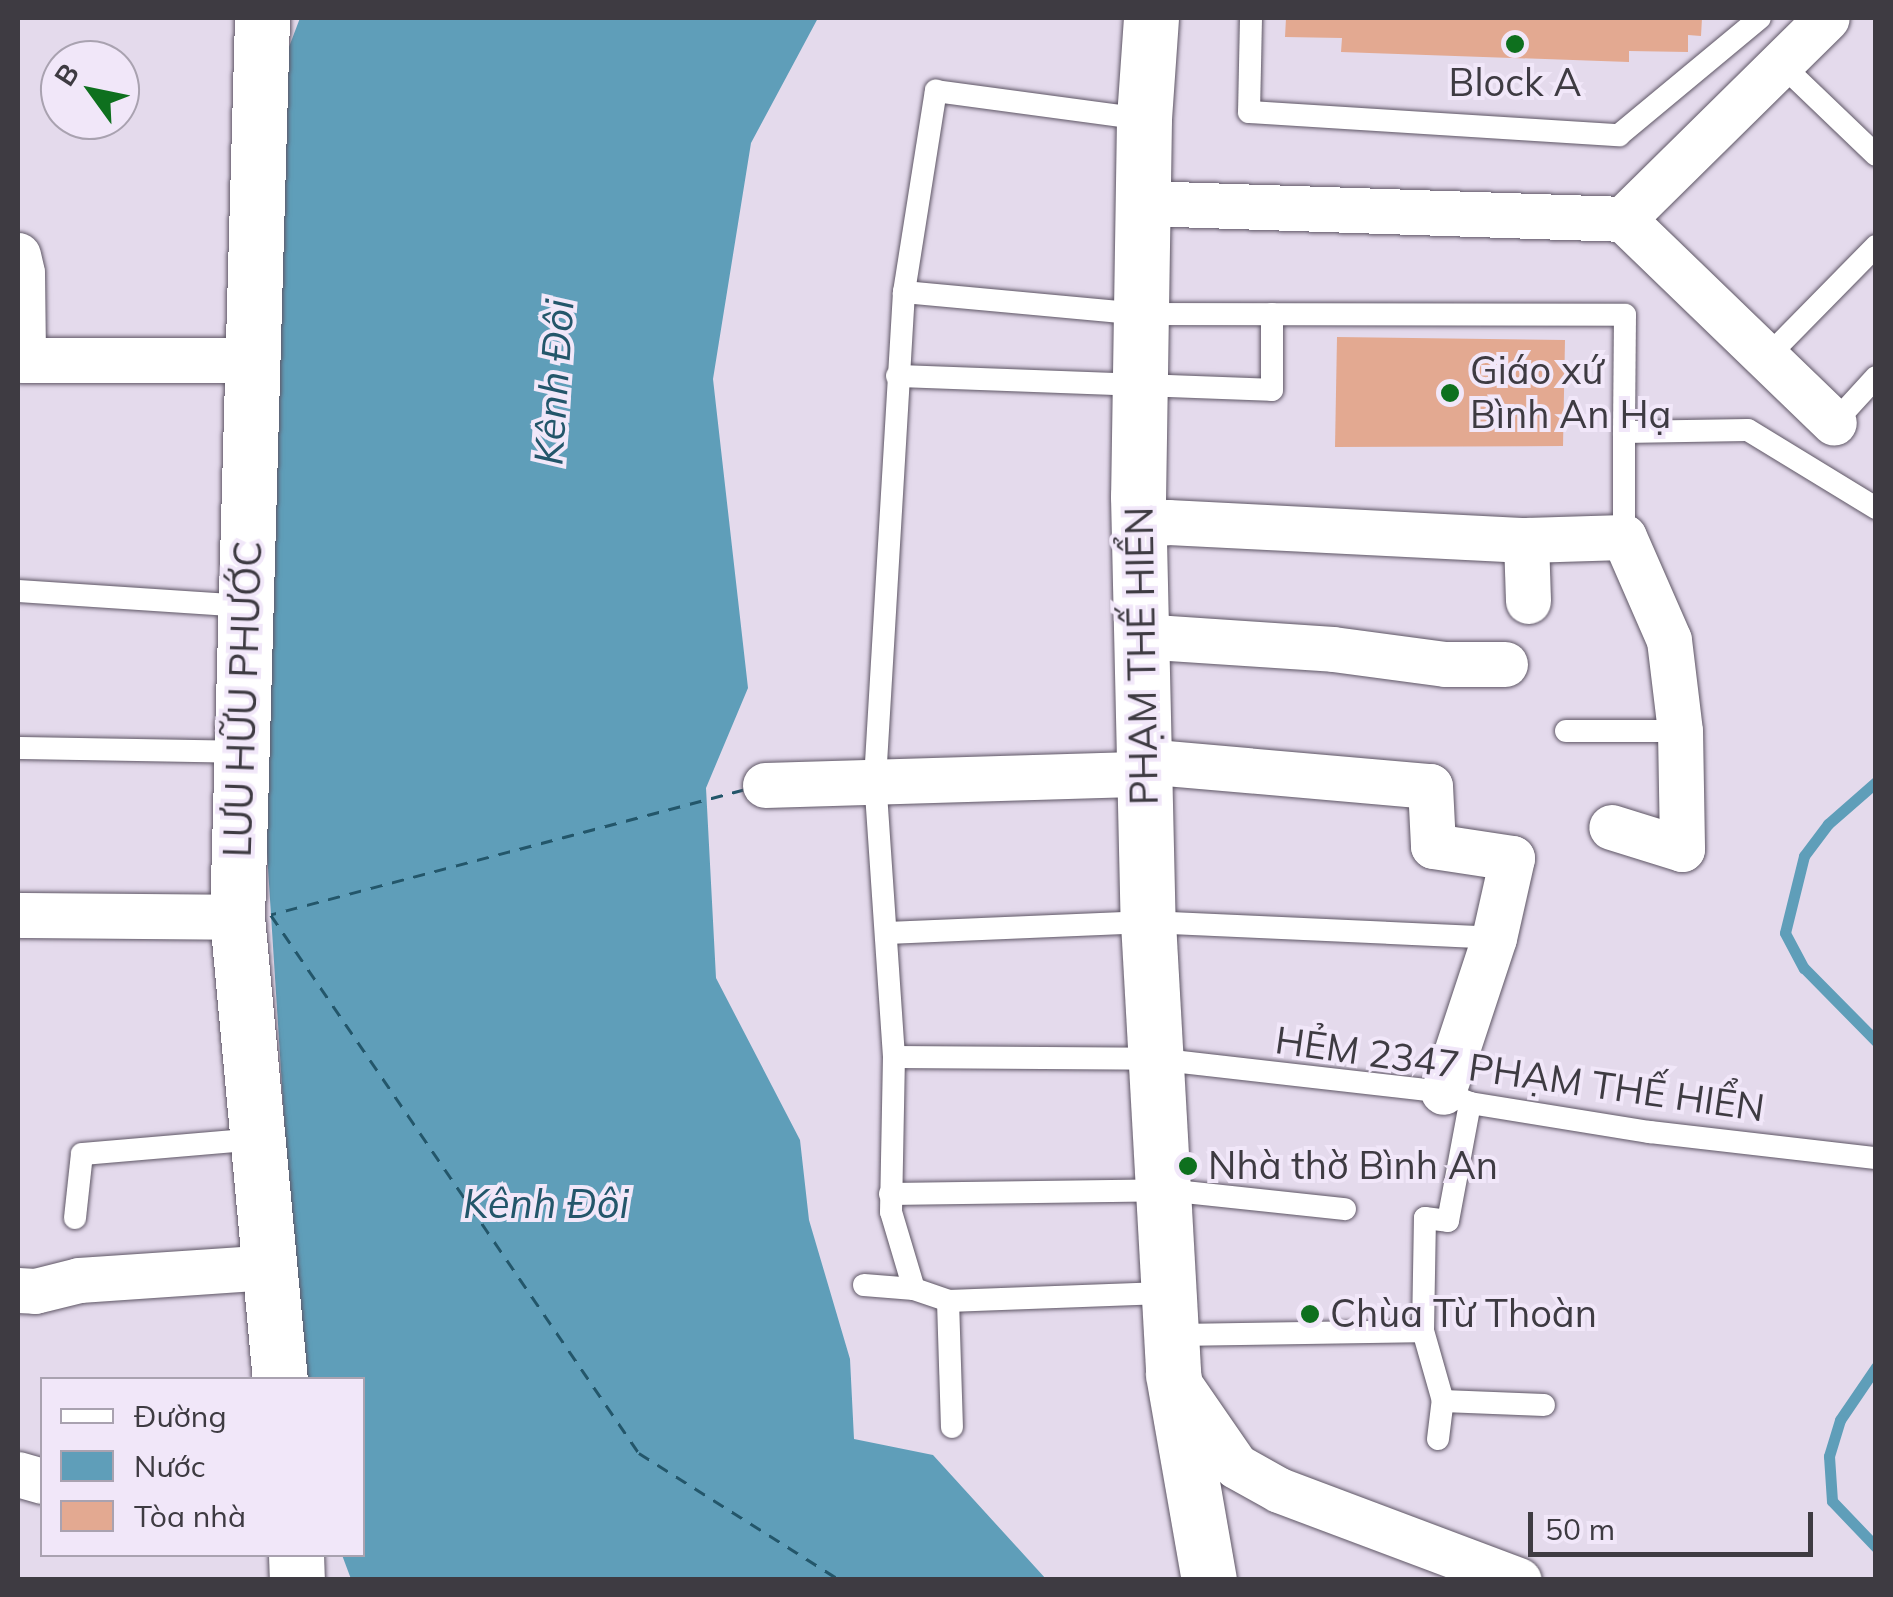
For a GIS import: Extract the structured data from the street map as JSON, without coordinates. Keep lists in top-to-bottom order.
{
  "streets": {
    "main road": ["PHẠM THẾ HIỂN", "LƯU HỮU PHƯỚC"],
    "lane": ["HẺM 2347 PHẠM THẾ HIỂN"]
  },
  "crossings": [
    ["PHẠM THẾ HIỂN", "HẺM 2347 PHẠM THẾ HIỂN"]
  ],
  "water": ["Kênh Đôi"],
  "places": [
    "Block A",
    "Giáo xứ Bình An Hạ",
    "Nhà thờ Bình An",
    "Chùa Từ Thoàn"
  ],
  "legend": ["Đường", "Nước", "Tòa nhà"],
  "scale_bar": "50 m",
  "north": "top left"
}
